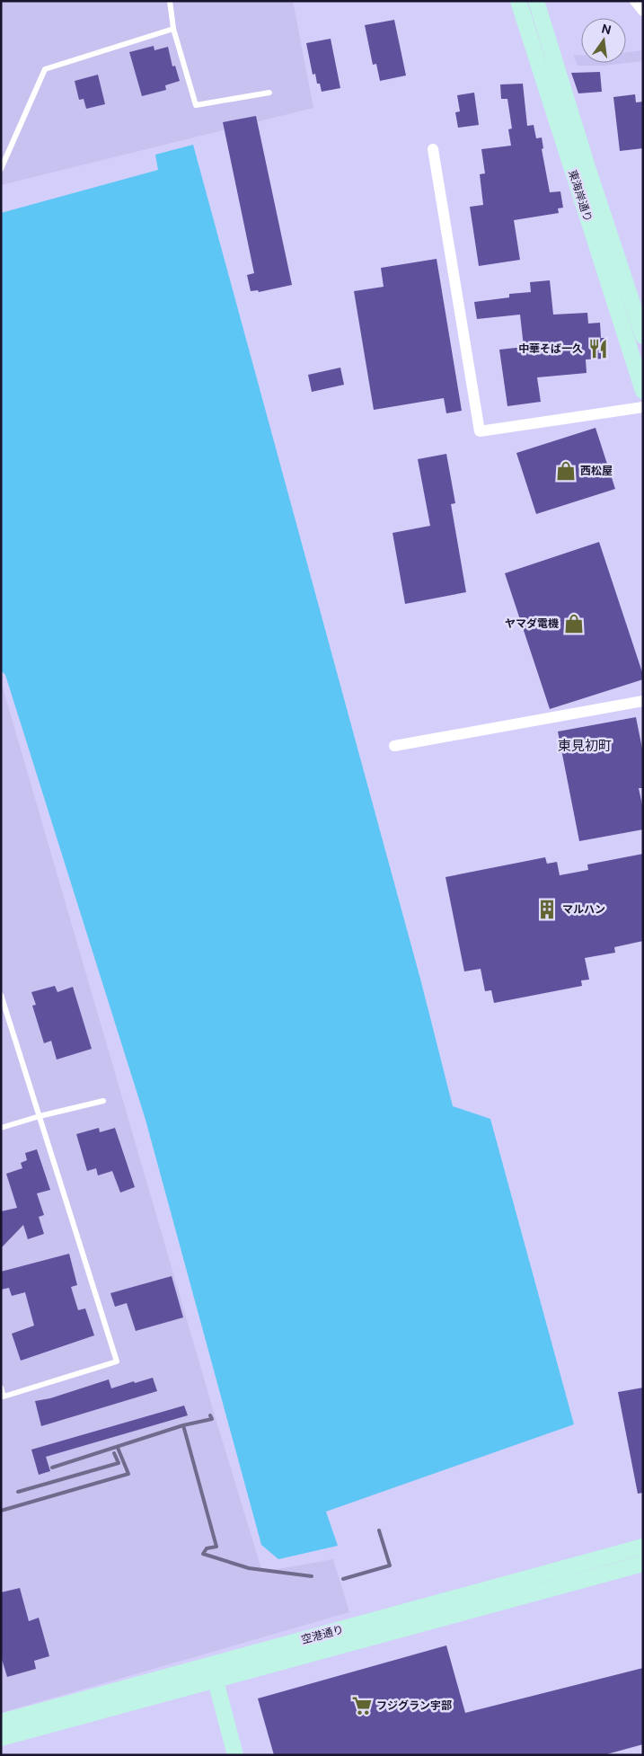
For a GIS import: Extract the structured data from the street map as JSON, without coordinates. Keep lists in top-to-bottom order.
{
  "streets": {
    "street": ["東海岸通り", "空港通り"]
  },
  "districts": ["東見初町"],
  "places": {
    "restaurant": ["中華そば一久"],
    "shop": ["西松屋", "ヤマダ電機"],
    "building": ["マルハン"],
    "supermarket": ["フジグラン宇部"]
  },
  "north": "top"
}
